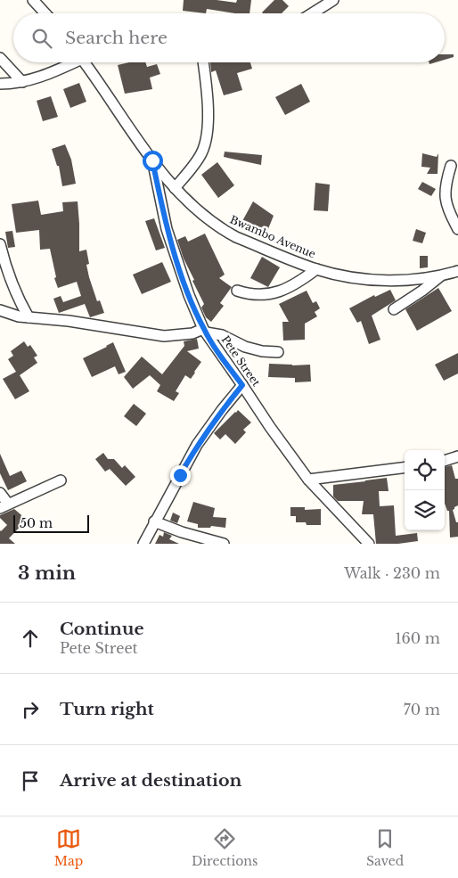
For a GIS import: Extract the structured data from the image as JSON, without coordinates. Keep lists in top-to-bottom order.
{
  "streets": {
    "street": ["Bwambo Avenue", "Pete Street"]
  },
  "crossings": [
    ["Bwambo Avenue", "Pete Street"]
  ],
  "scale_bar": "50 m",
  "page": {
    "search": "Search here",
    "scale": "50 m",
    "heading": ["3 min", "Walk · 230 m"],
    "list": [
      ["Continue", "Pete Street", "160 m"],
      ["Turn right", "70 m"],
      "Arrive at destination"
    ],
    "nav": ["Map", "Directions", "Saved"]
  }
}
